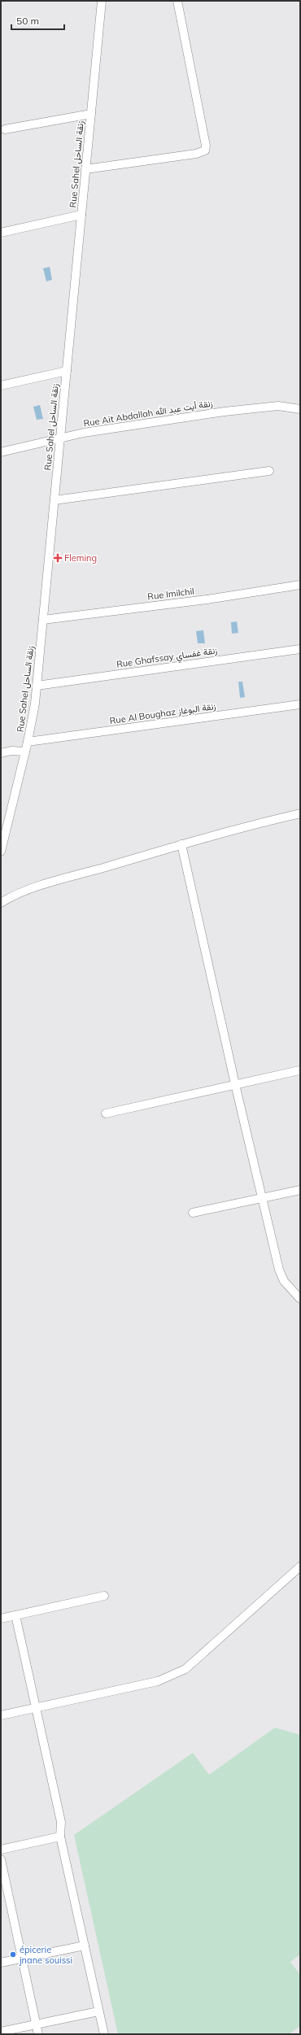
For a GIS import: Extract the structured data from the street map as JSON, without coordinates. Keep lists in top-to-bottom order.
{
  "streets": {
    "street": [
      "Rue Sahel زنقة الساحل",
      "Rue Ait Abdallah زنقة أيت عبد الله",
      "Rue Imilchil",
      "Rue Ghafssay زنقة غفساي",
      "Rue Al Boughaz زنقة البوغاز"
    ]
  },
  "crossings": [
    ["Rue Sahel زنقة الساحل", "Rue Ait Abdallah زنقة أيت عبد الله"],
    ["Rue Sahel زنقة الساحل", "Rue Imilchil"],
    ["Rue Sahel زنقة الساحل", "Rue Ghafssay زنقة غفساي"],
    ["Rue Sahel زنقة الساحل", "Rue Al Boughaz زنقة البوغاز"]
  ],
  "places": {
    "health": ["Fleming"],
    "other": ["épicerie jnane souissi"]
  },
  "scale_bar": "50 m"
}
